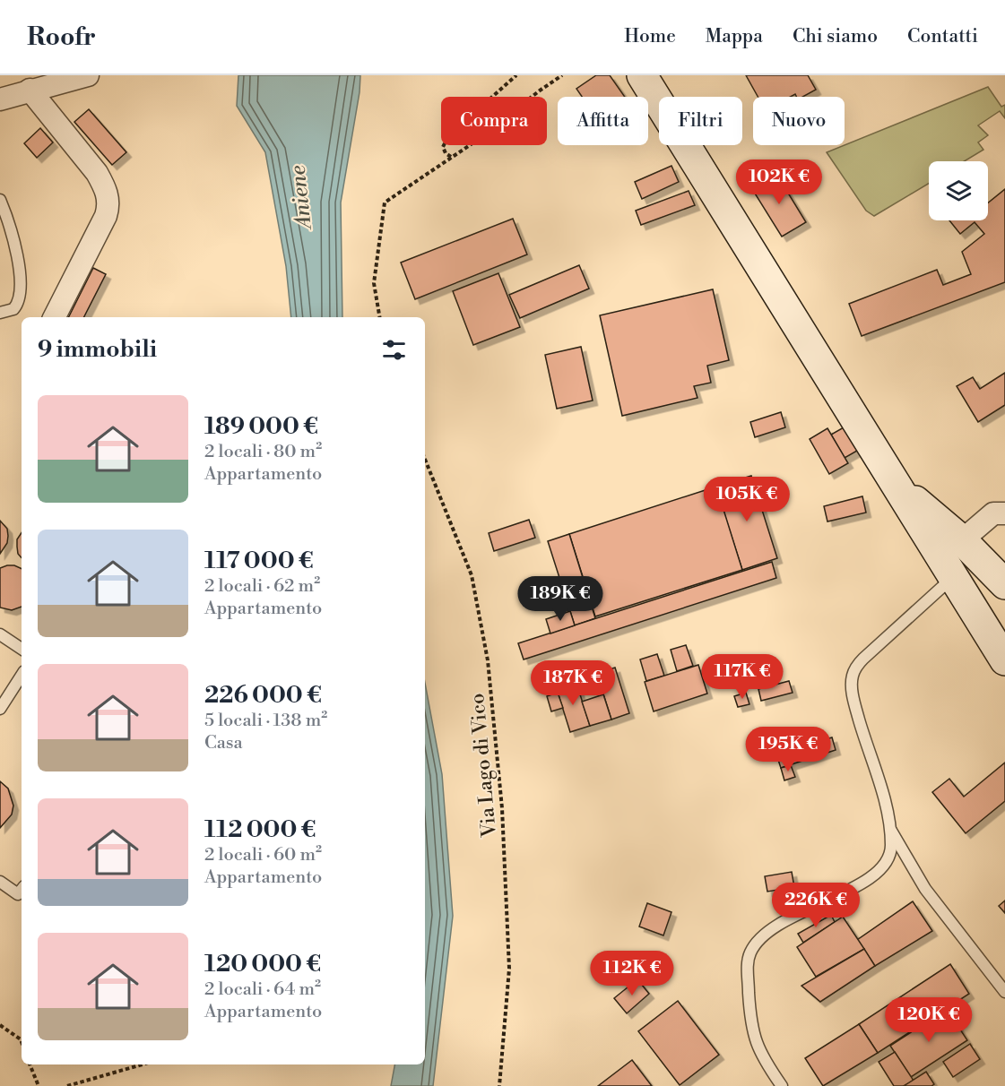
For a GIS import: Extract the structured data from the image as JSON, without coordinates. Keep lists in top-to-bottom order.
{
  "streets": {
    "path": ["Via Lago di Vico"]
  },
  "water": ["Aniene"],
  "page": {
    "header": "Roofr",
    "nav": [
      "Home",
      "Mappa",
      "Chi siamo",
      "Contatti"
    ],
    "chip": [
      "Compra",
      "Affitta",
      "Filtri",
      "Nuovo"
    ],
    "price": [
      "102K €",
      "105K €",
      "189K €",
      "117K €",
      "187K €",
      "195K €",
      "226K €",
      "112K €",
      "120K €"
    ],
    "heading": "9 immobili",
    "list": [
      {
        "name": "189 000 €",
        "note": "2 locali · 80 m² · Appartamento"
      },
      {
        "name": "117 000 €",
        "note": "2 locali · 62 m² · Appartamento"
      },
      {
        "name": "226 000 €",
        "note": "5 locali · 138 m² · Casa"
      },
      {
        "name": "112 000 €",
        "note": "2 locali · 60 m² · Appartamento"
      },
      {
        "name": "120 000 €",
        "note": "2 locali · 64 m² · Appartamento"
      }
    ]
  }
}
